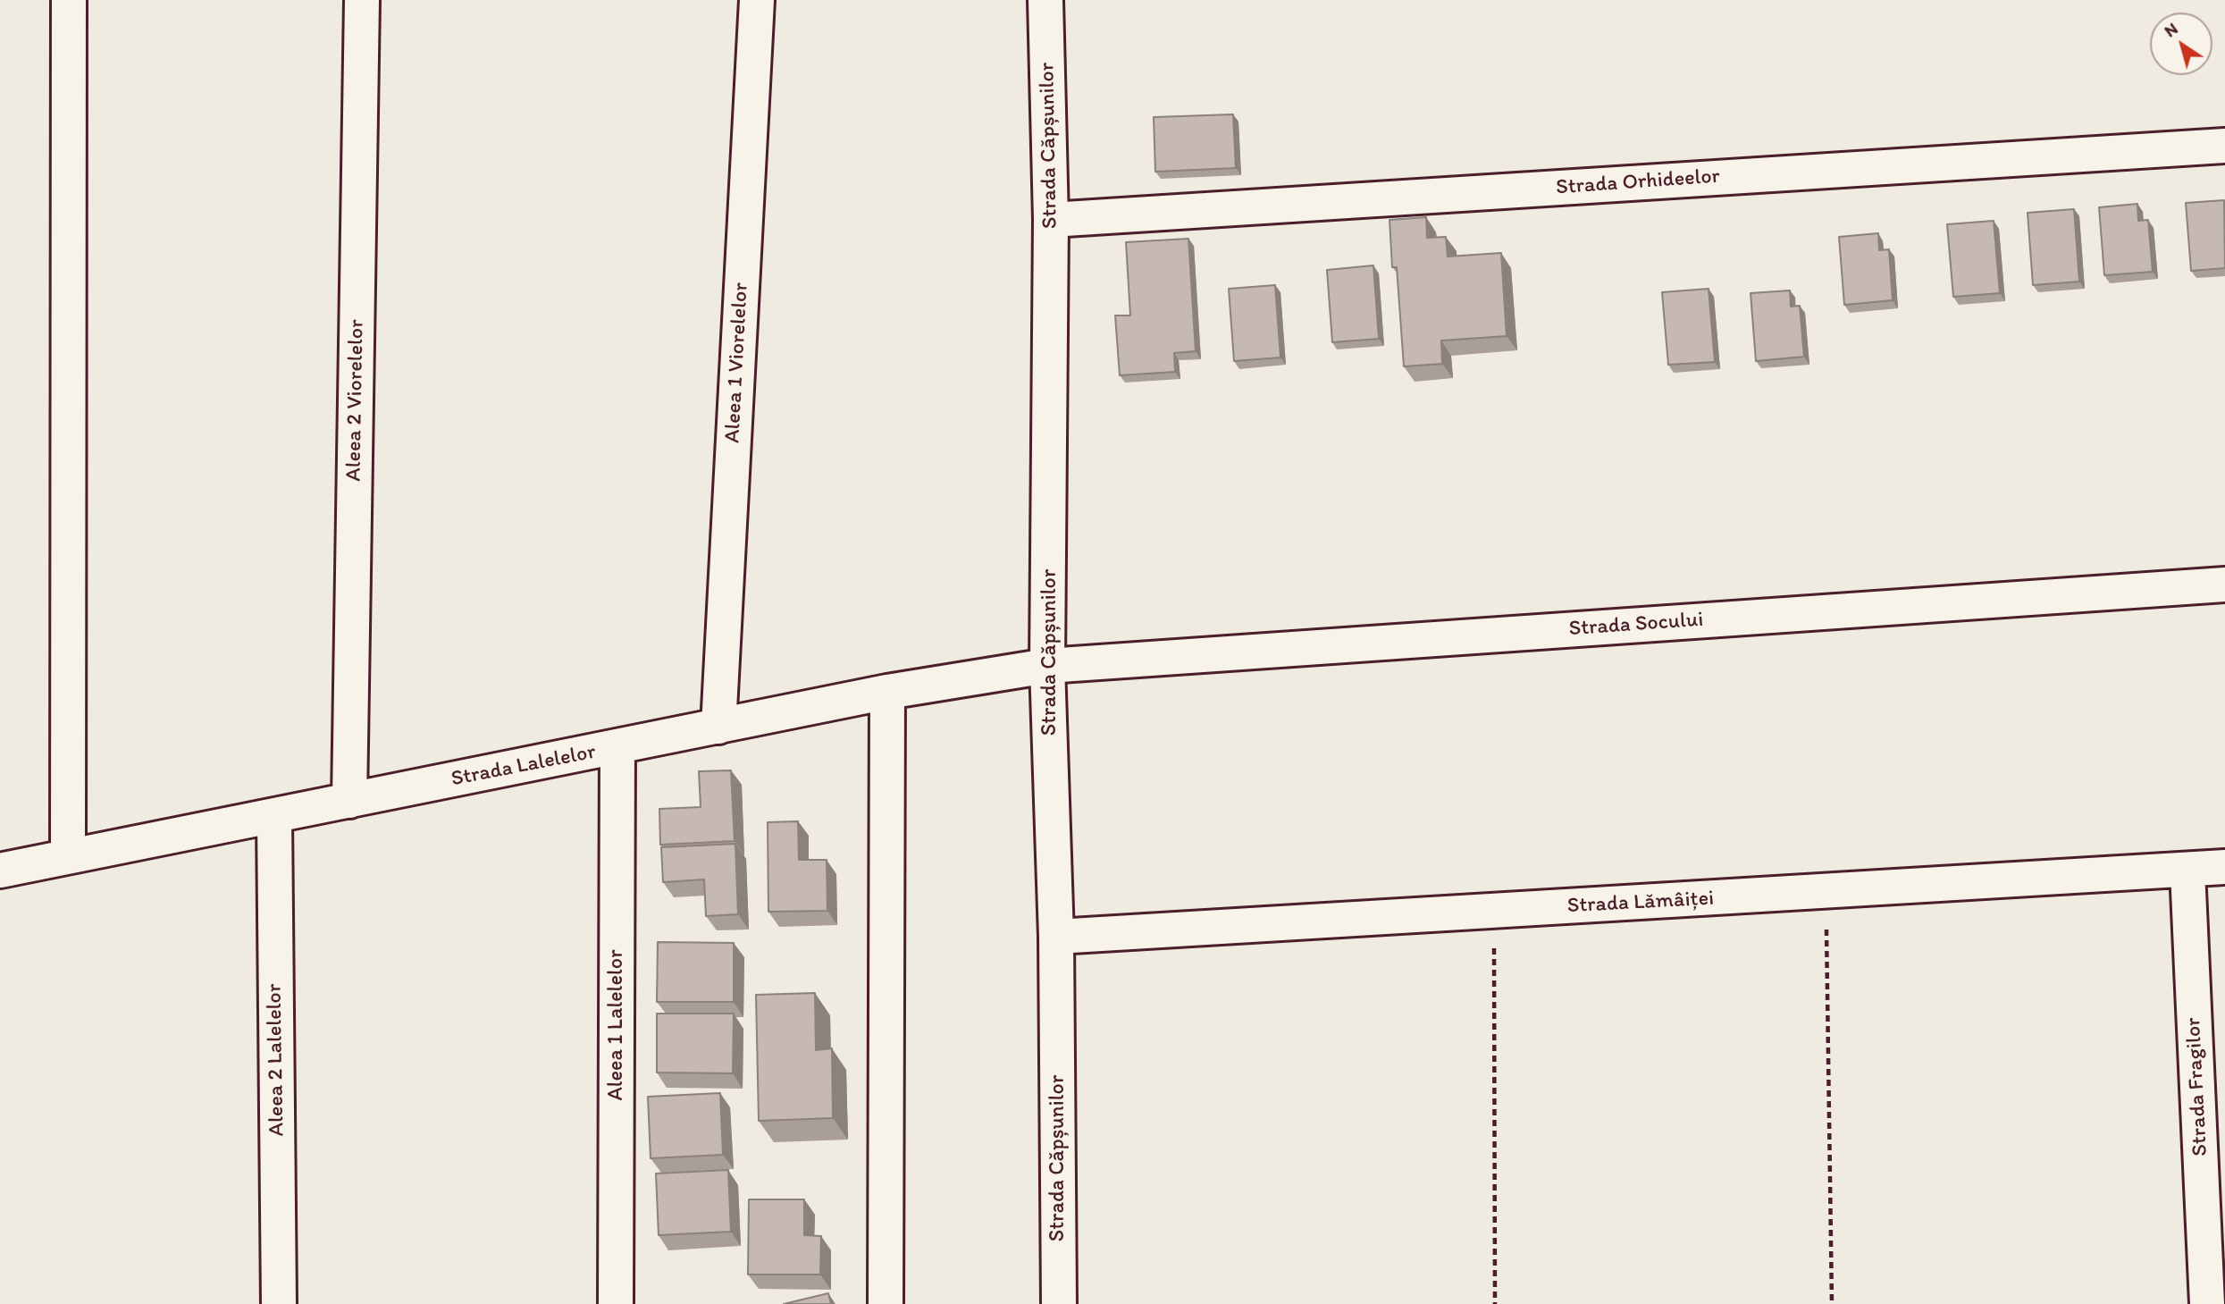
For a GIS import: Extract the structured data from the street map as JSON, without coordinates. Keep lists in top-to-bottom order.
{
  "streets": {
    "street": [
      "Strada Căpșunilor",
      "Strada Orhideelor",
      "Aleea 1 Viorelelor",
      "Aleea 2 Viorelelor",
      "Strada Socului",
      "Strada Lalelelor",
      "Strada Lămâiței",
      "Aleea 1 Lalelelor",
      "Aleea 2 Lalelelor",
      "Strada Fragilor"
    ]
  },
  "crossings": [
    ["Strada Căpșunilor", "Strada Orhideelor"],
    ["Strada Căpșunilor", "Strada Socului"],
    ["Strada Căpșunilor", "Strada Lalelelor"],
    ["Strada Căpșunilor", "Strada Lămâiței"],
    ["Aleea 1 Viorelelor", "Strada Lalelelor"],
    ["Aleea 2 Viorelelor", "Strada Lalelelor"],
    ["Strada Socului", "Strada Lalelelor"],
    ["Strada Lalelelor", "Aleea 1 Lalelelor"],
    ["Strada Lalelelor", "Aleea 2 Lalelelor"],
    ["Strada Lămâiței", "Strada Fragilor"]
  ],
  "north": "top left"
}
